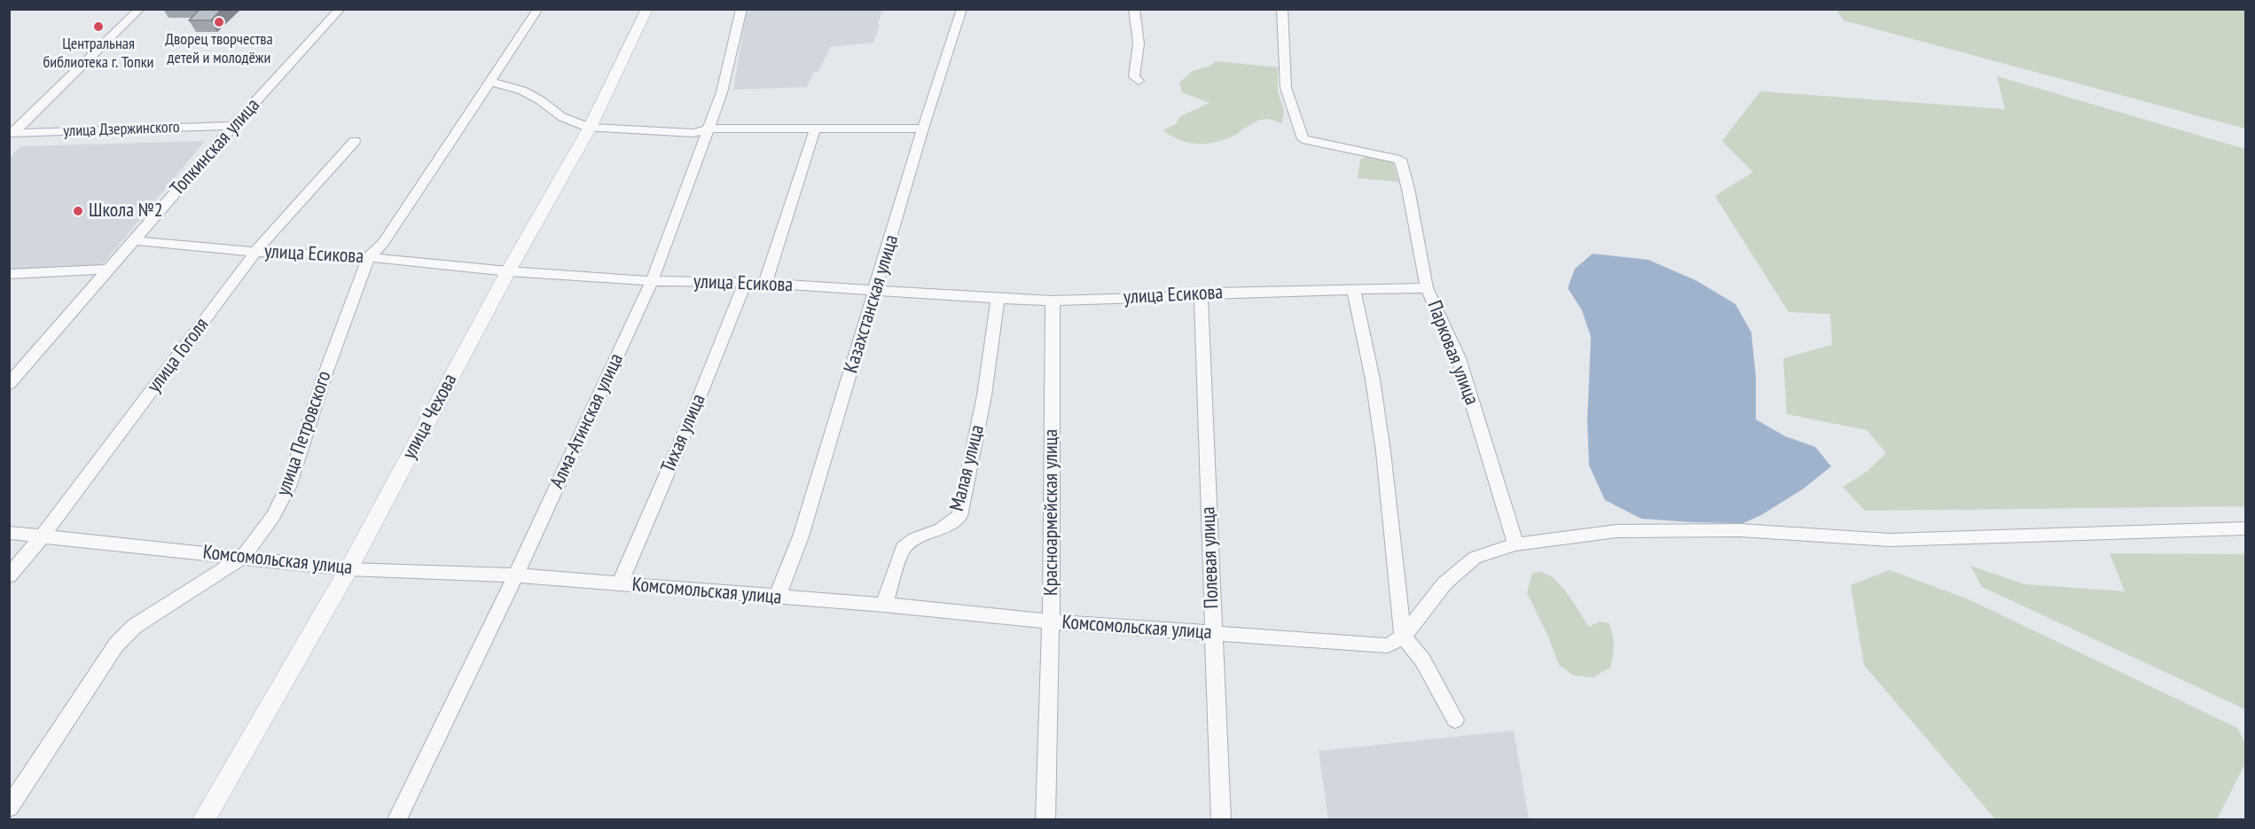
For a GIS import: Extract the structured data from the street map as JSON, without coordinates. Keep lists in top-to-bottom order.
{
  "streets": {
    "street": [
      "улица Дзержинского",
      "Топкинская улица",
      "улица Есикова",
      "Казахстанская улица",
      "Парковая улица",
      "улица Гоголя",
      "улица Чехова",
      "Алма-Атинская улица",
      "улица Петровского",
      "Тихая улица",
      "Малая улица",
      "Красноармейская улица",
      "Полевая улица",
      "Комсомольская улица"
    ]
  },
  "crossings": [
    ["улица Дзержинского", "Топкинская улица"],
    ["Топкинская улица", "улица Есикова"],
    ["улица Есикова", "Казахстанская улица"],
    ["улица Есикова", "Парковая улица"],
    ["улица Есикова", "улица Гоголя"],
    ["улица Есикова", "улица Чехова"],
    ["улица Есикова", "Алма-Атинская улица"],
    ["улица Есикова", "улица Петровского"],
    ["улица Есикова", "Тихая улица"],
    ["улица Есикова", "Малая улица"],
    ["улица Есикова", "Красноармейская улица"],
    ["улица Есикова", "Полевая улица"],
    ["Казахстанская улица", "Комсомольская улица"],
    ["улица Гоголя", "Комсомольская улица"],
    ["улица Чехова", "Комсомольская улица"],
    ["Алма-Атинская улица", "Комсомольская улица"],
    ["улица Петровского", "Комсомольская улица"],
    ["Тихая улица", "Комсомольская улица"],
    ["Малая улица", "Комсомольская улица"],
    ["Красноармейская улица", "Комсомольская улица"],
    ["Полевая улица", "Комсомольская улица"]
  ],
  "places": ["Дворец творчества детей и молодёжи", "Центральная библиотека г. Топки", "Школа №2"]
}
